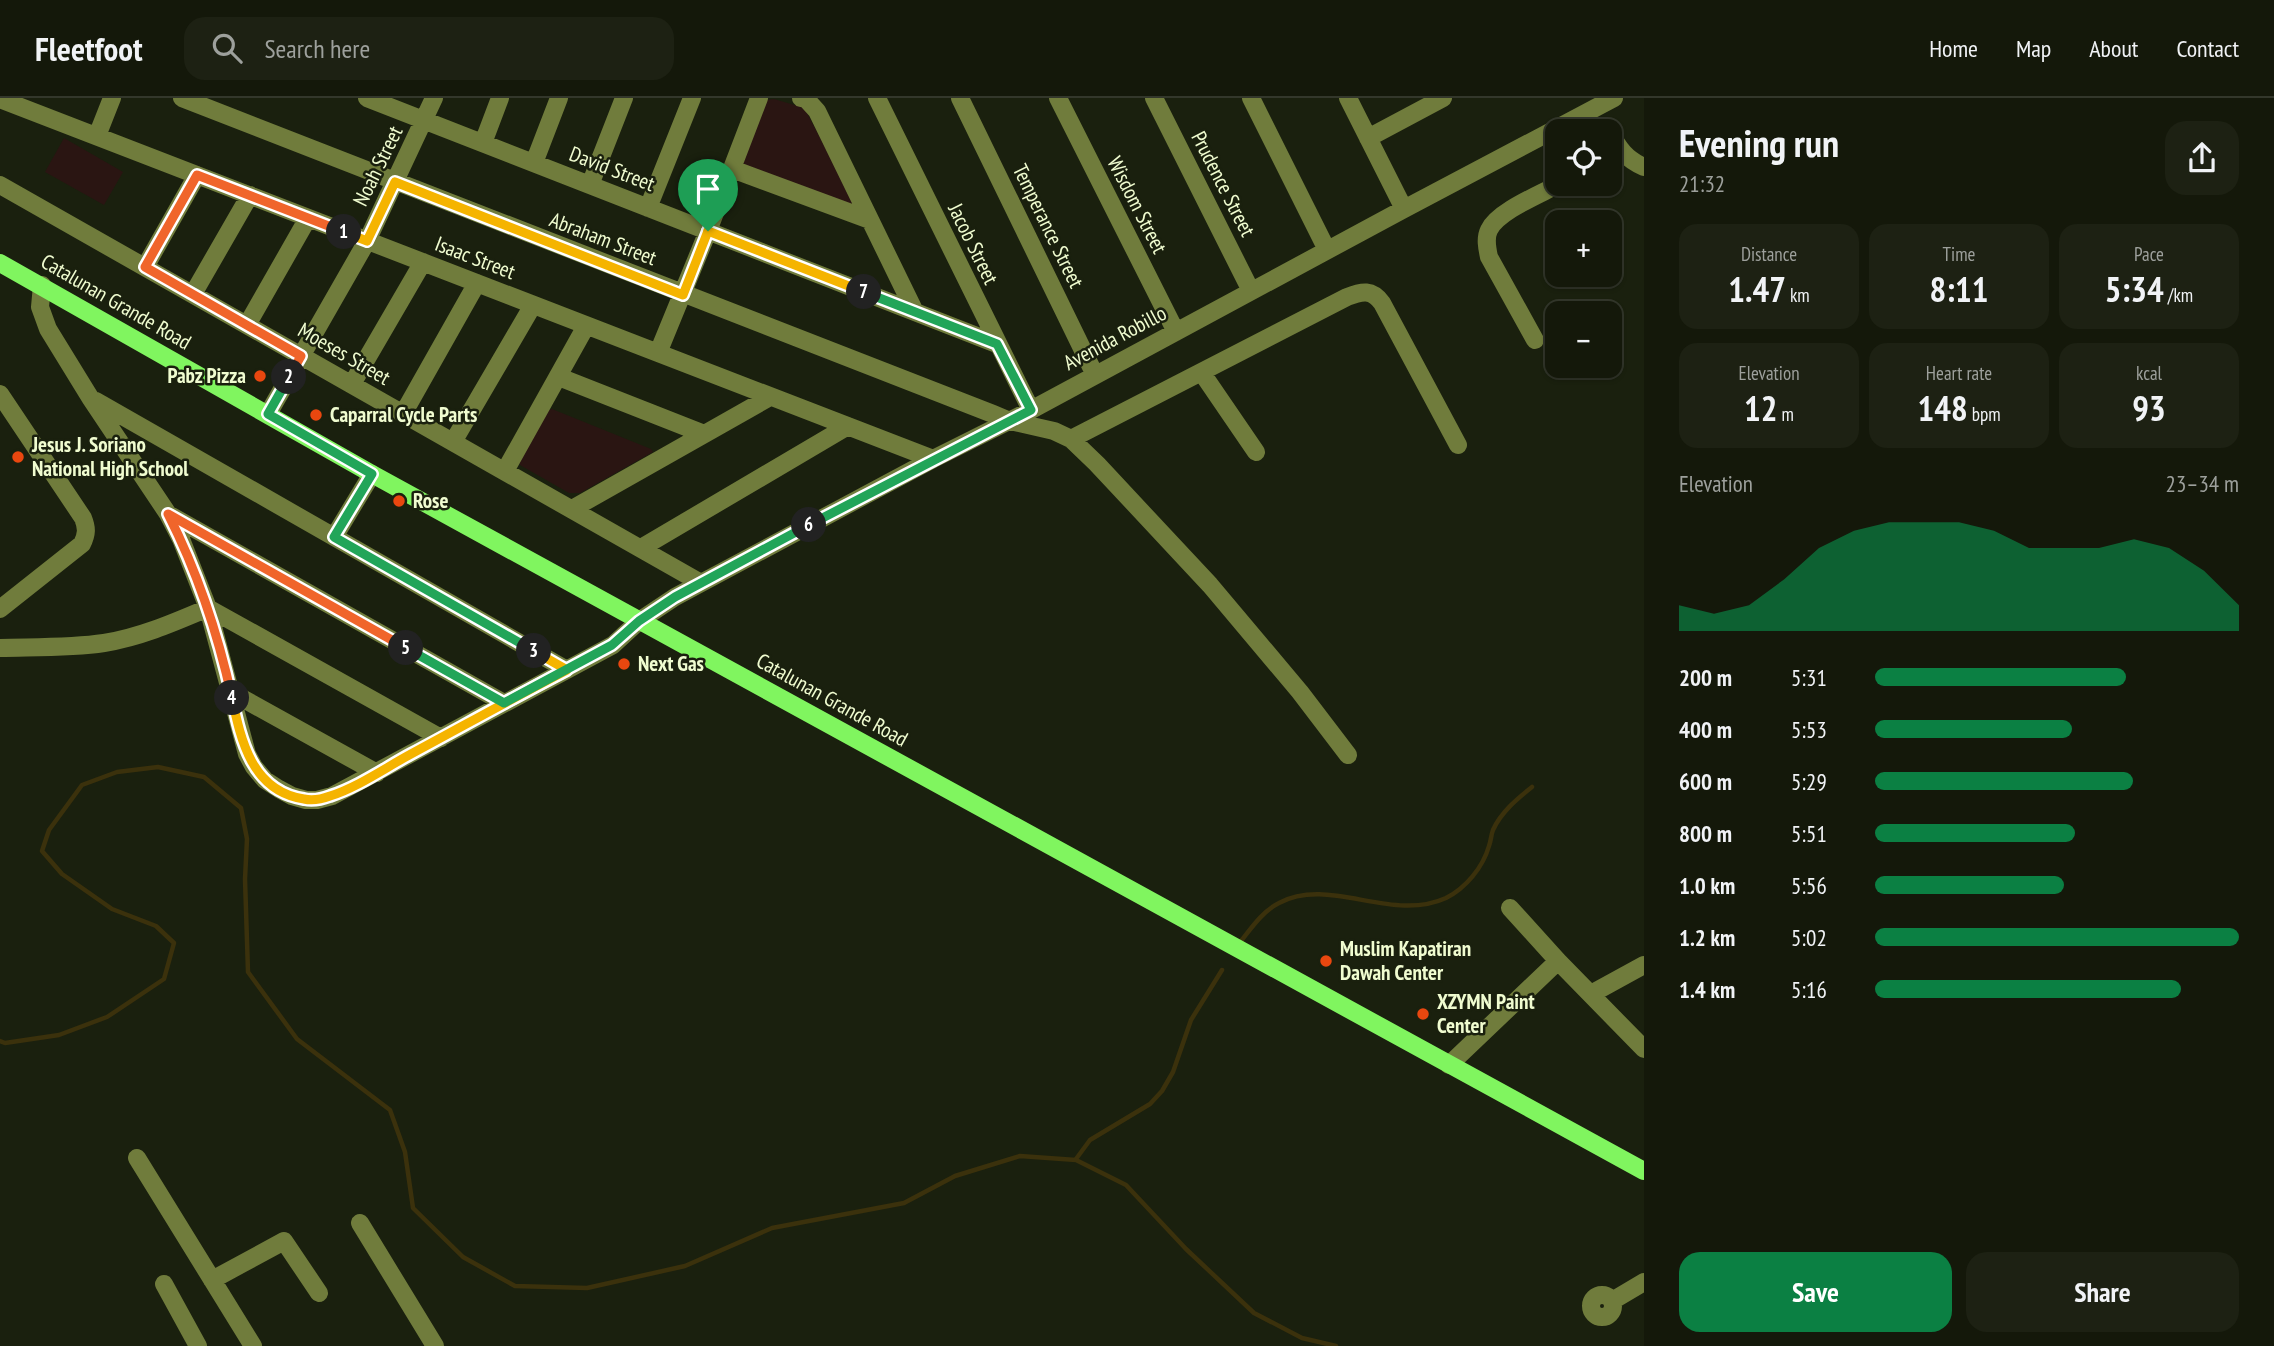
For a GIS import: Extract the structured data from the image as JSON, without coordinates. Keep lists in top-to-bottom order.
{
  "streets": {
    "main road": ["Catalunan Grande Road"],
    "street": [
      "Noah Street",
      "David Street",
      "Prudence Street",
      "Wisdom Street",
      "Temperance Street",
      "Abraham Street",
      "Jacob Street",
      "Isaac Street",
      "Avenida Robillo",
      "Moeses Street"
    ]
  },
  "crossings": [
    ["Noah Street", "David Street"],
    ["Noah Street", "Abraham Street"],
    ["Noah Street", "Isaac Street"],
    ["Noah Street", "Catalunan Grande Road"],
    ["Noah Street", "Moeses Street"],
    ["David Street", "Jacob Street"],
    ["Prudence Street", "Avenida Robillo"],
    ["Wisdom Street", "Avenida Robillo"],
    ["Temperance Street", "Avenida Robillo"],
    ["Abraham Street", "Avenida Robillo"],
    ["Jacob Street", "Avenida Robillo"],
    ["Isaac Street", "Avenida Robillo"],
    ["Catalunan Grande Road", "Avenida Robillo"],
    ["Avenida Robillo", "Moeses Street"]
  ],
  "places": [
    "Pabz Pizza",
    "Caparral Cycle Parts",
    "Jesus J. Soriano National High School",
    "Rose",
    "Next Gas",
    "Muslim Kapatiran Dawah Center",
    "XZYMN Paint Center"
  ],
  "page": {
    "header": "Fleetfoot",
    "search": "Search here",
    "nav": [
      "Home",
      "Map",
      "About",
      "Contact"
    ],
    "heading": ["Evening run", "21:32"],
    "map_buttons": ["+", "−"],
    "pins": [
      "1",
      "7",
      "2",
      "6",
      "5",
      "3",
      "4"
    ],
    "stats": [
      ["Distance", "1.47 km"],
      ["Time", "8:11"],
      ["Pace", "5:34 /km"],
      ["Elevation", "12 m"],
      ["Heart rate", "148 bpm"],
      ["kcal", "93"]
    ],
    "chart": ["Elevation", "23–34 m"],
    "list": [
      {
        "name": "200 m",
        "note": "5:31"
      },
      {
        "name": "400 m",
        "note": "5:53"
      },
      {
        "name": "600 m",
        "note": "5:29"
      },
      {
        "name": "800 m",
        "note": "5:51"
      },
      {
        "name": "1.0 km",
        "note": "5:56"
      },
      {
        "name": "1.2 km",
        "note": "5:02"
      },
      {
        "name": "1.4 km",
        "note": "5:16"
      }
    ],
    "buttons": ["Save", "Share"]
  }
}
